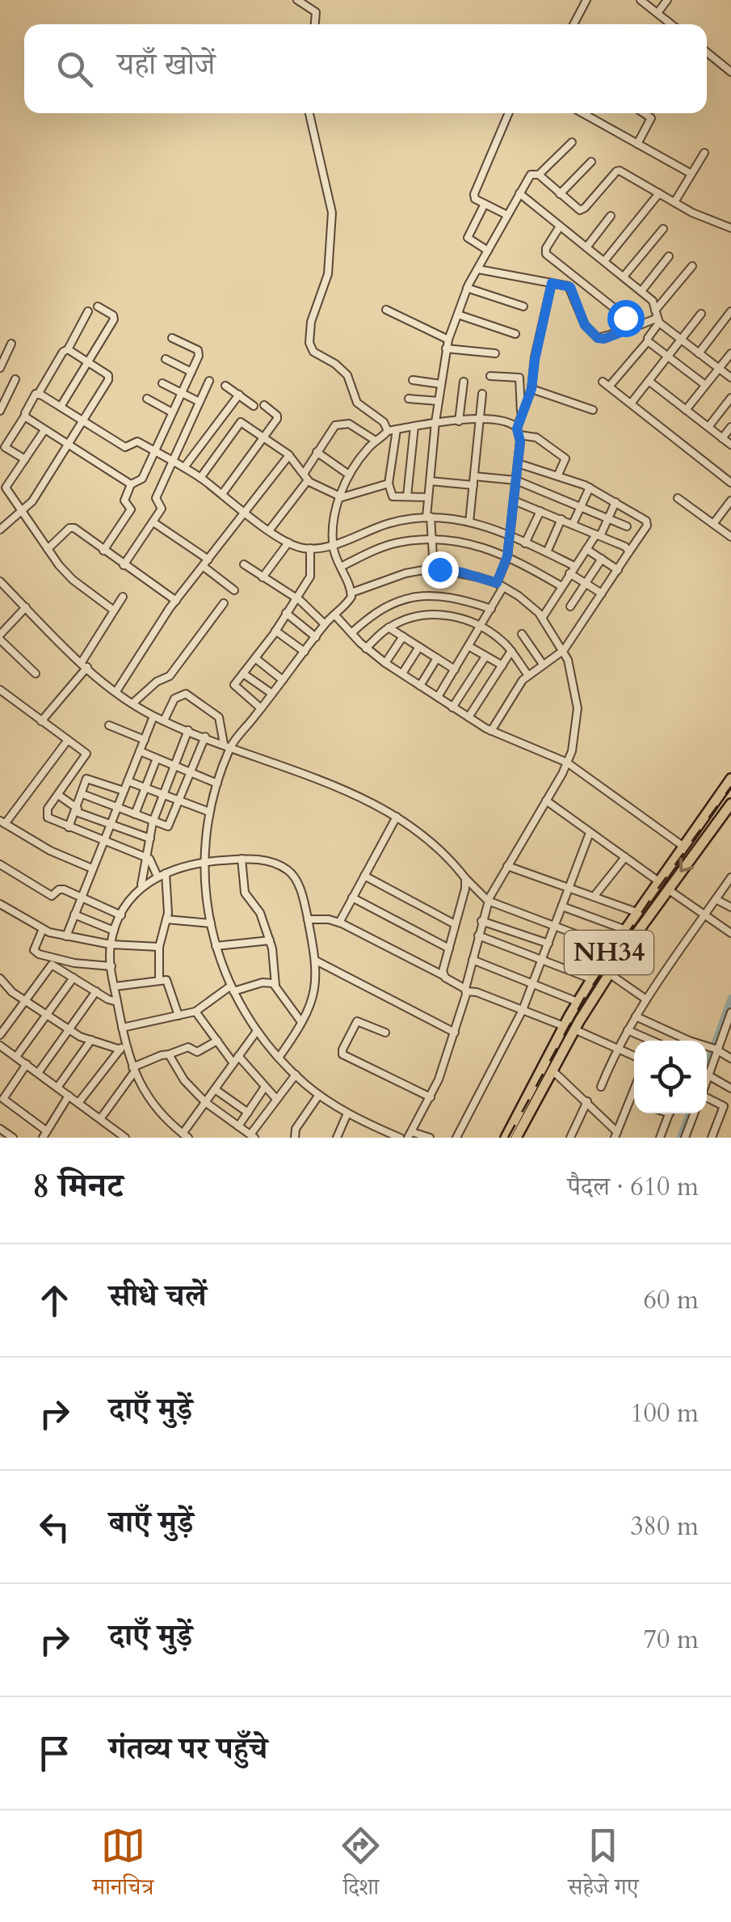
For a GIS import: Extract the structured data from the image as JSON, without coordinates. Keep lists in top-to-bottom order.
{
  "streets": {
    "highway": ["NH34"]
  },
  "page": {
    "search": "यहाँ खोजें",
    "heading": ["8 मिनट", "पैदल · 610 m"],
    "list": [
      ["सीधे चलें", "60 m"],
      ["दाएँ मुड़ें", "100 m"],
      ["बाएँ मुड़ें", "380 m"],
      ["दाएँ मुड़ें", "70 m"],
      "गंतव्य पर पहुँचे"
    ],
    "nav": ["मानचित्र", "दिशा", "सहेजे गए"]
  }
}
